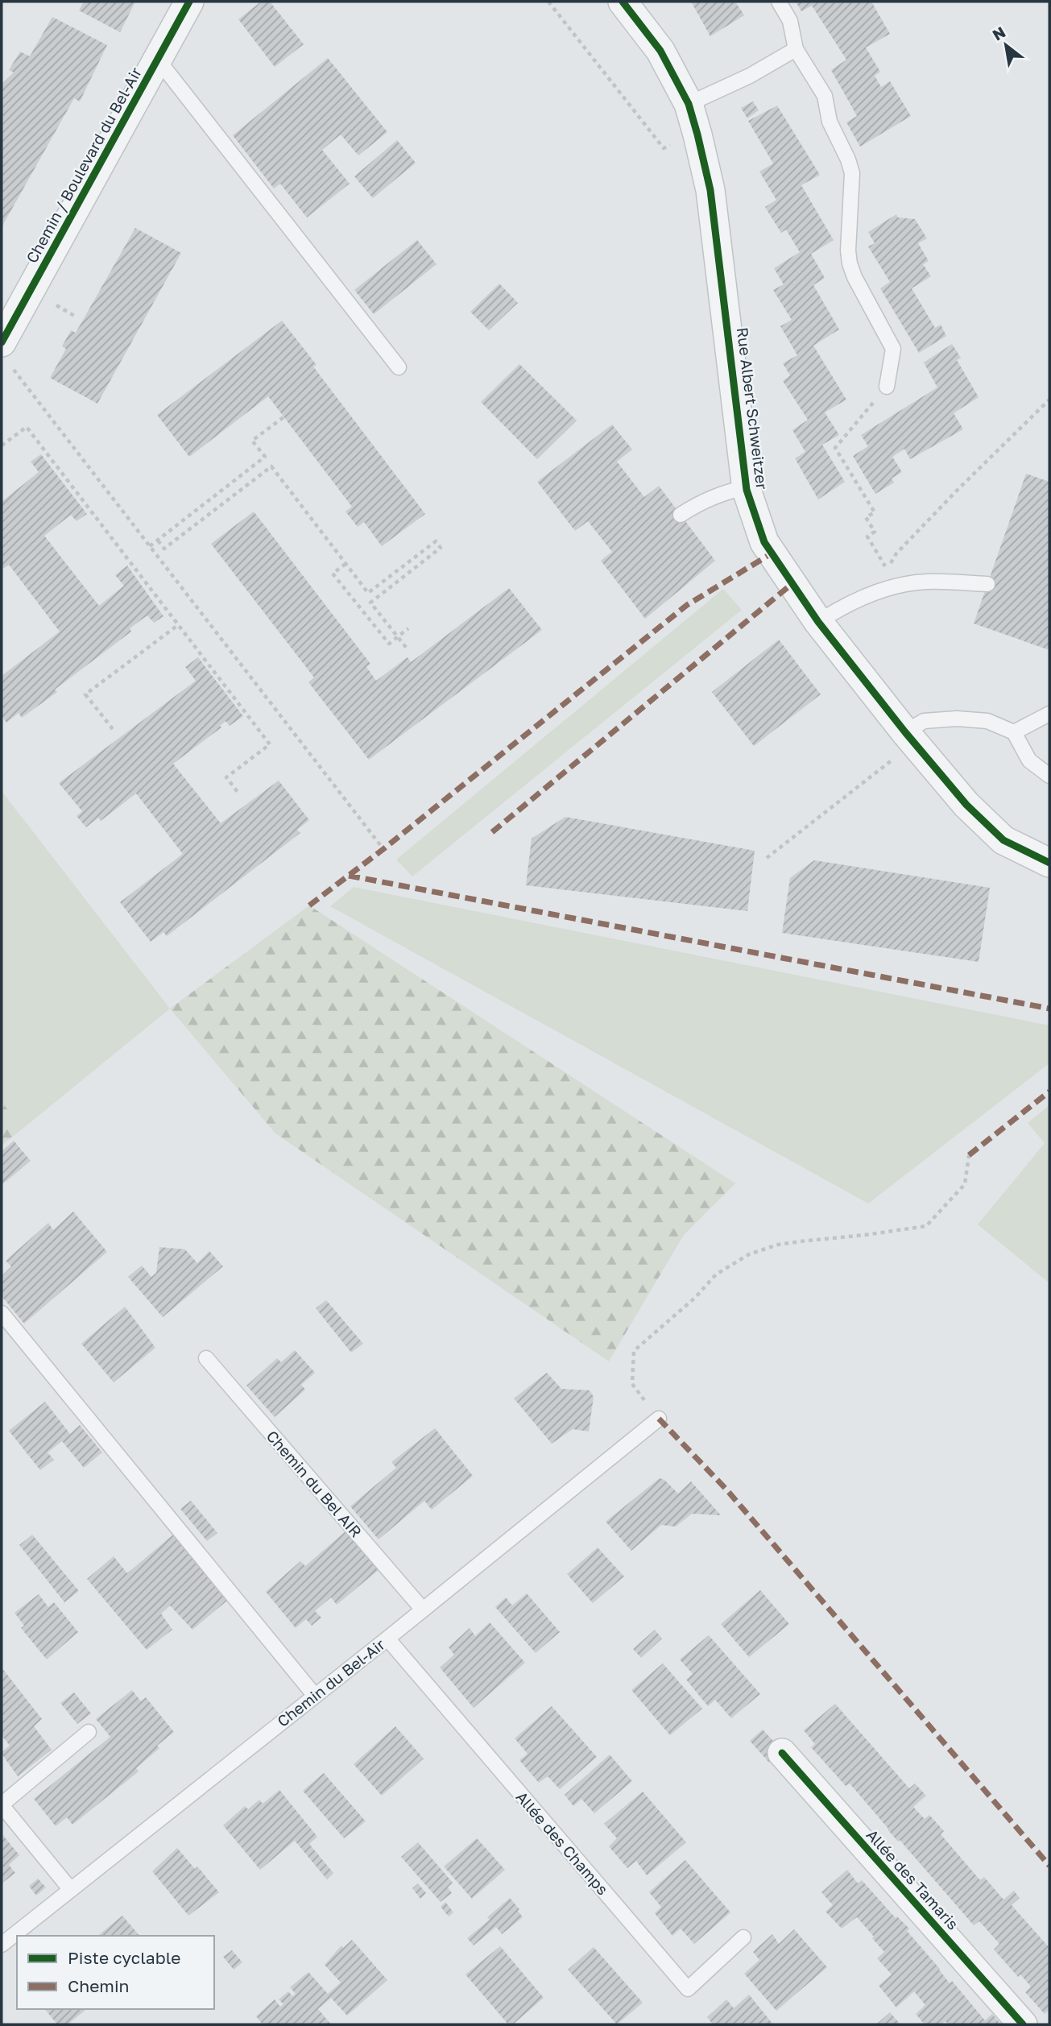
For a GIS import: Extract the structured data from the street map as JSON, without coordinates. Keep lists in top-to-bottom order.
{
  "streets": {
    "street": ["Chemin / Boulevard du Bel-Air", "Rue Albert Schweitzer", "Allée des Tamaris"],
    "lane": ["Chemin du Bel AIR", "Chemin du Bel-Air", "Allée des Champs"]
  },
  "crossings": [
    ["Chemin du Bel AIR", "Chemin du Bel-Air"],
    ["Chemin du Bel-Air", "Allée des Champs"]
  ],
  "legend": ["Piste cyclable", "Chemin"],
  "north": "top left"
}
